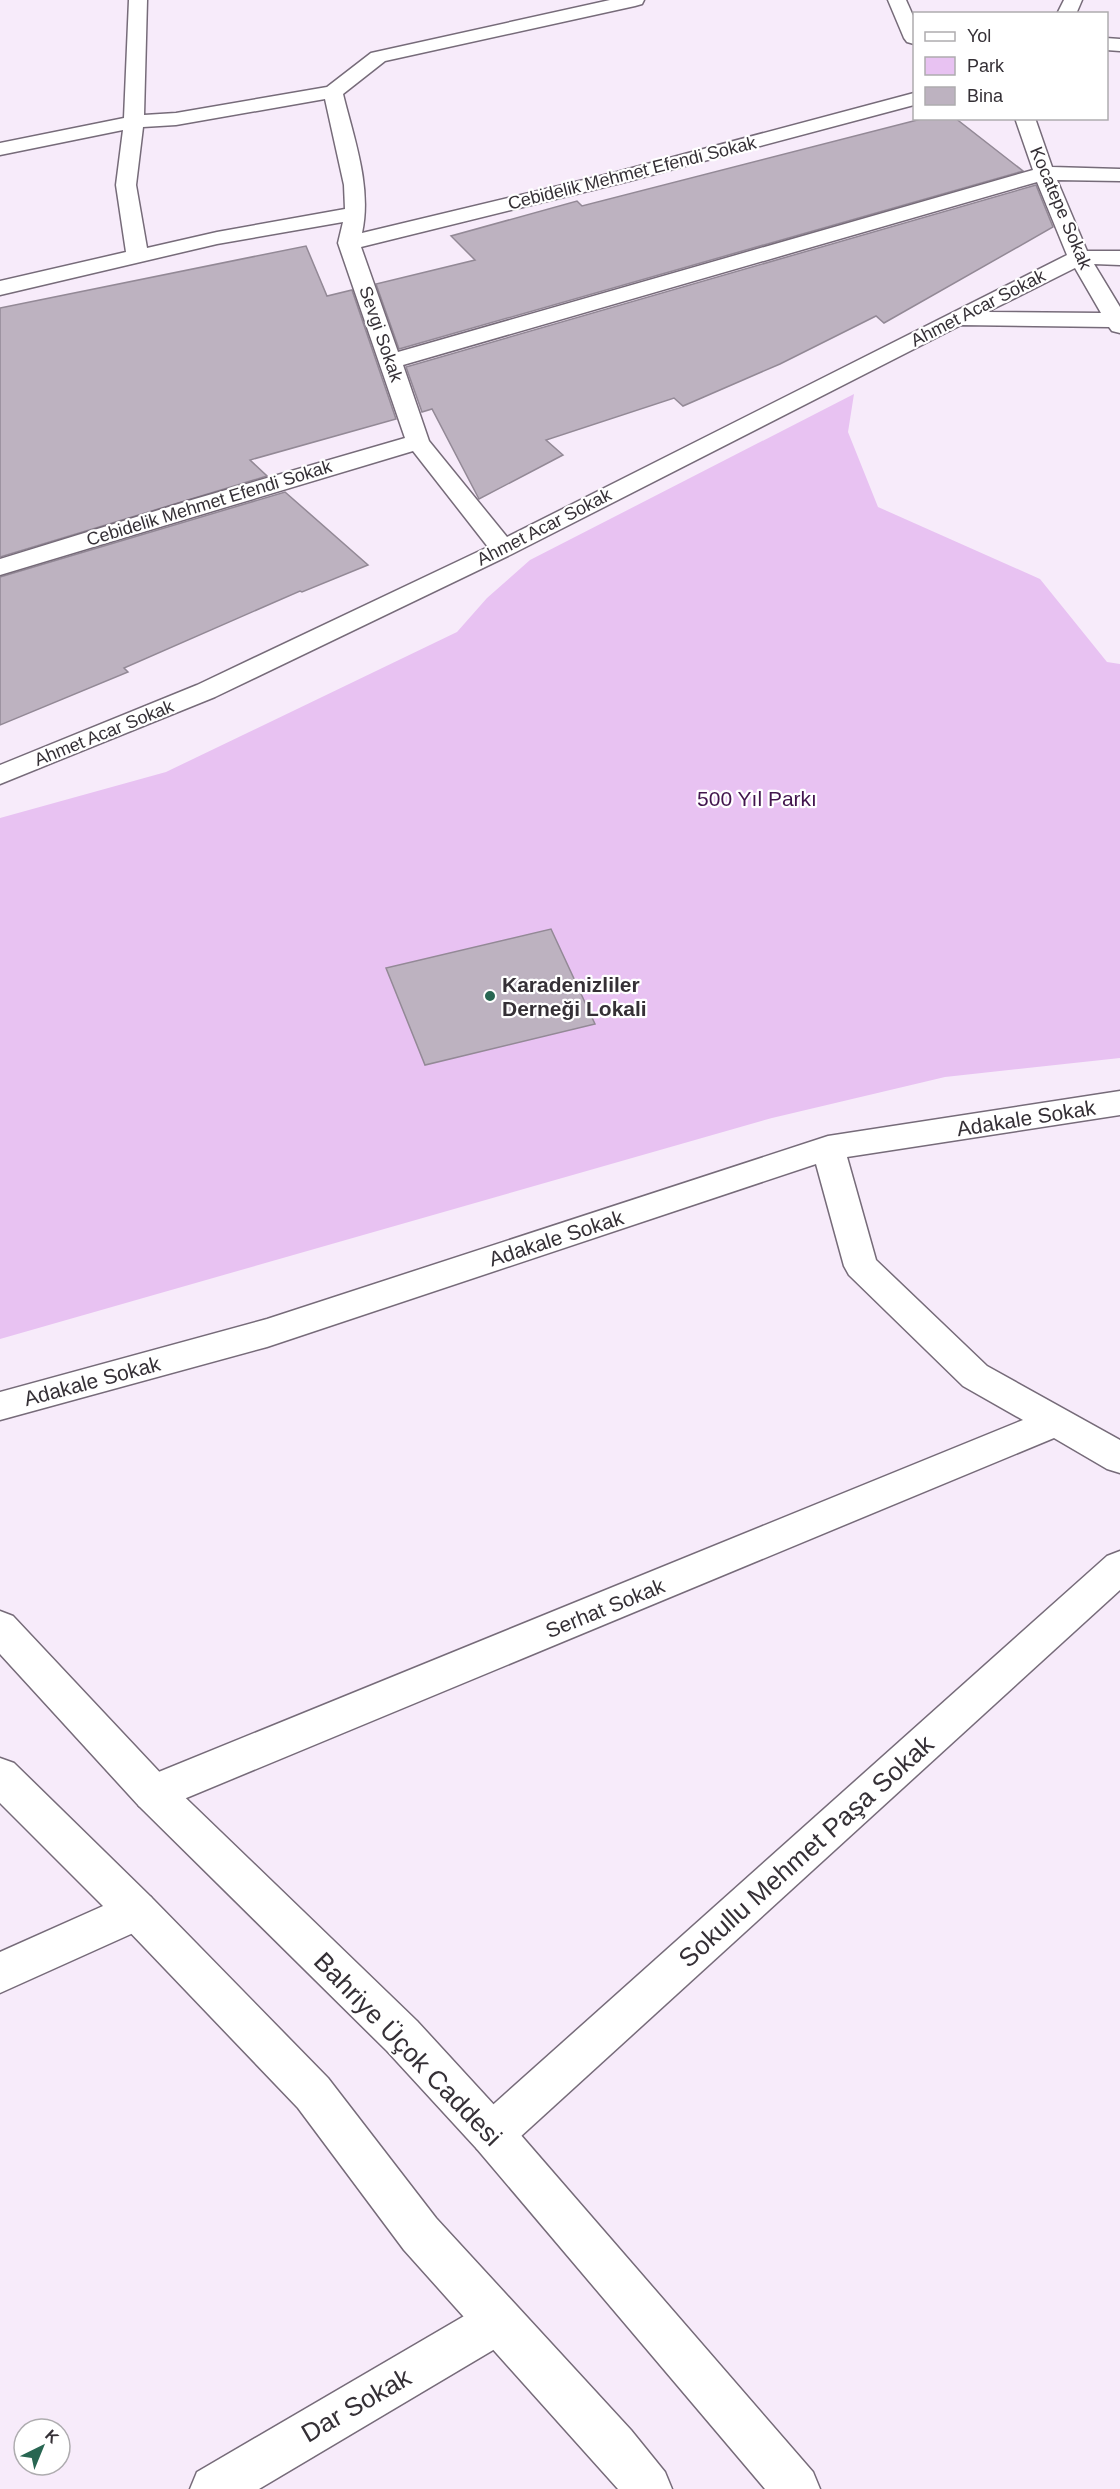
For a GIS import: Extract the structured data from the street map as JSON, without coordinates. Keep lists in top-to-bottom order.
{
  "streets": {
    "street": [
      "Cebidelik Mehmet Efendi Sokak",
      "Kocatepe Sokak",
      "Ahmet Acar Sokak",
      "Sevgi Sokak",
      "Adakale Sokak",
      "Serhat Sokak",
      "Sokullu Mehmet Paşa Sokak",
      "Bahriye Üçok Caddesi",
      "Dar Sokak"
    ]
  },
  "crossings": [
    ["Cebidelik Mehmet Efendi Sokak", "Sevgi Sokak"],
    ["Kocatepe Sokak", "Ahmet Acar Sokak"],
    ["Ahmet Acar Sokak", "Sevgi Sokak"],
    ["Serhat Sokak", "Bahriye Üçok Caddesi"],
    ["Sokullu Mehmet Paşa Sokak", "Bahriye Üçok Caddesi"]
  ],
  "parks": ["500 Yıl Parkı"],
  "places": ["Karadenizliler Derneği Lokali"],
  "legend": ["Yol", "Park", "Bina"],
  "north": "top right"
}
